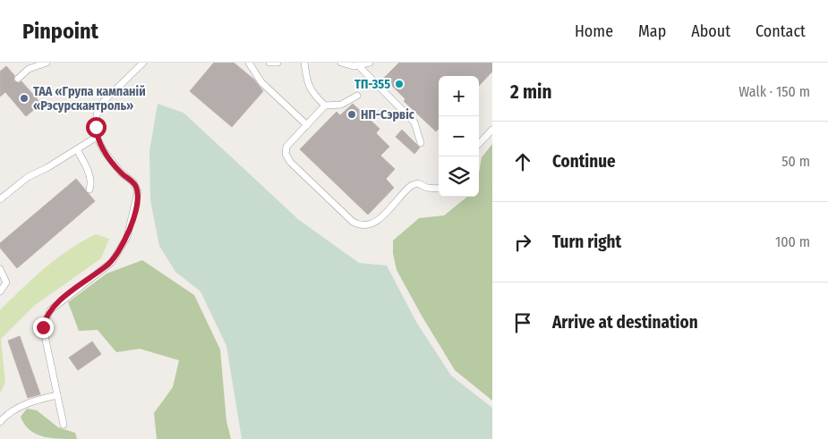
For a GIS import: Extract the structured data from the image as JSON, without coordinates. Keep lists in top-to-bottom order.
{
  "places": ["ТП-355", "ТАА «Група кампаній «Рэсурскантроль»", "НП-Сэрвіс"],
  "page": {
    "header": "Pinpoint",
    "nav": [
      "Home",
      "Map",
      "About",
      "Contact"
    ],
    "heading": ["2 min", "Walk · 150 m"],
    "map_buttons": ["+", "−"],
    "list": [
      ["Continue", "50 m"],
      ["Turn right", "100 m"],
      "Arrive at destination"
    ]
  }
}
